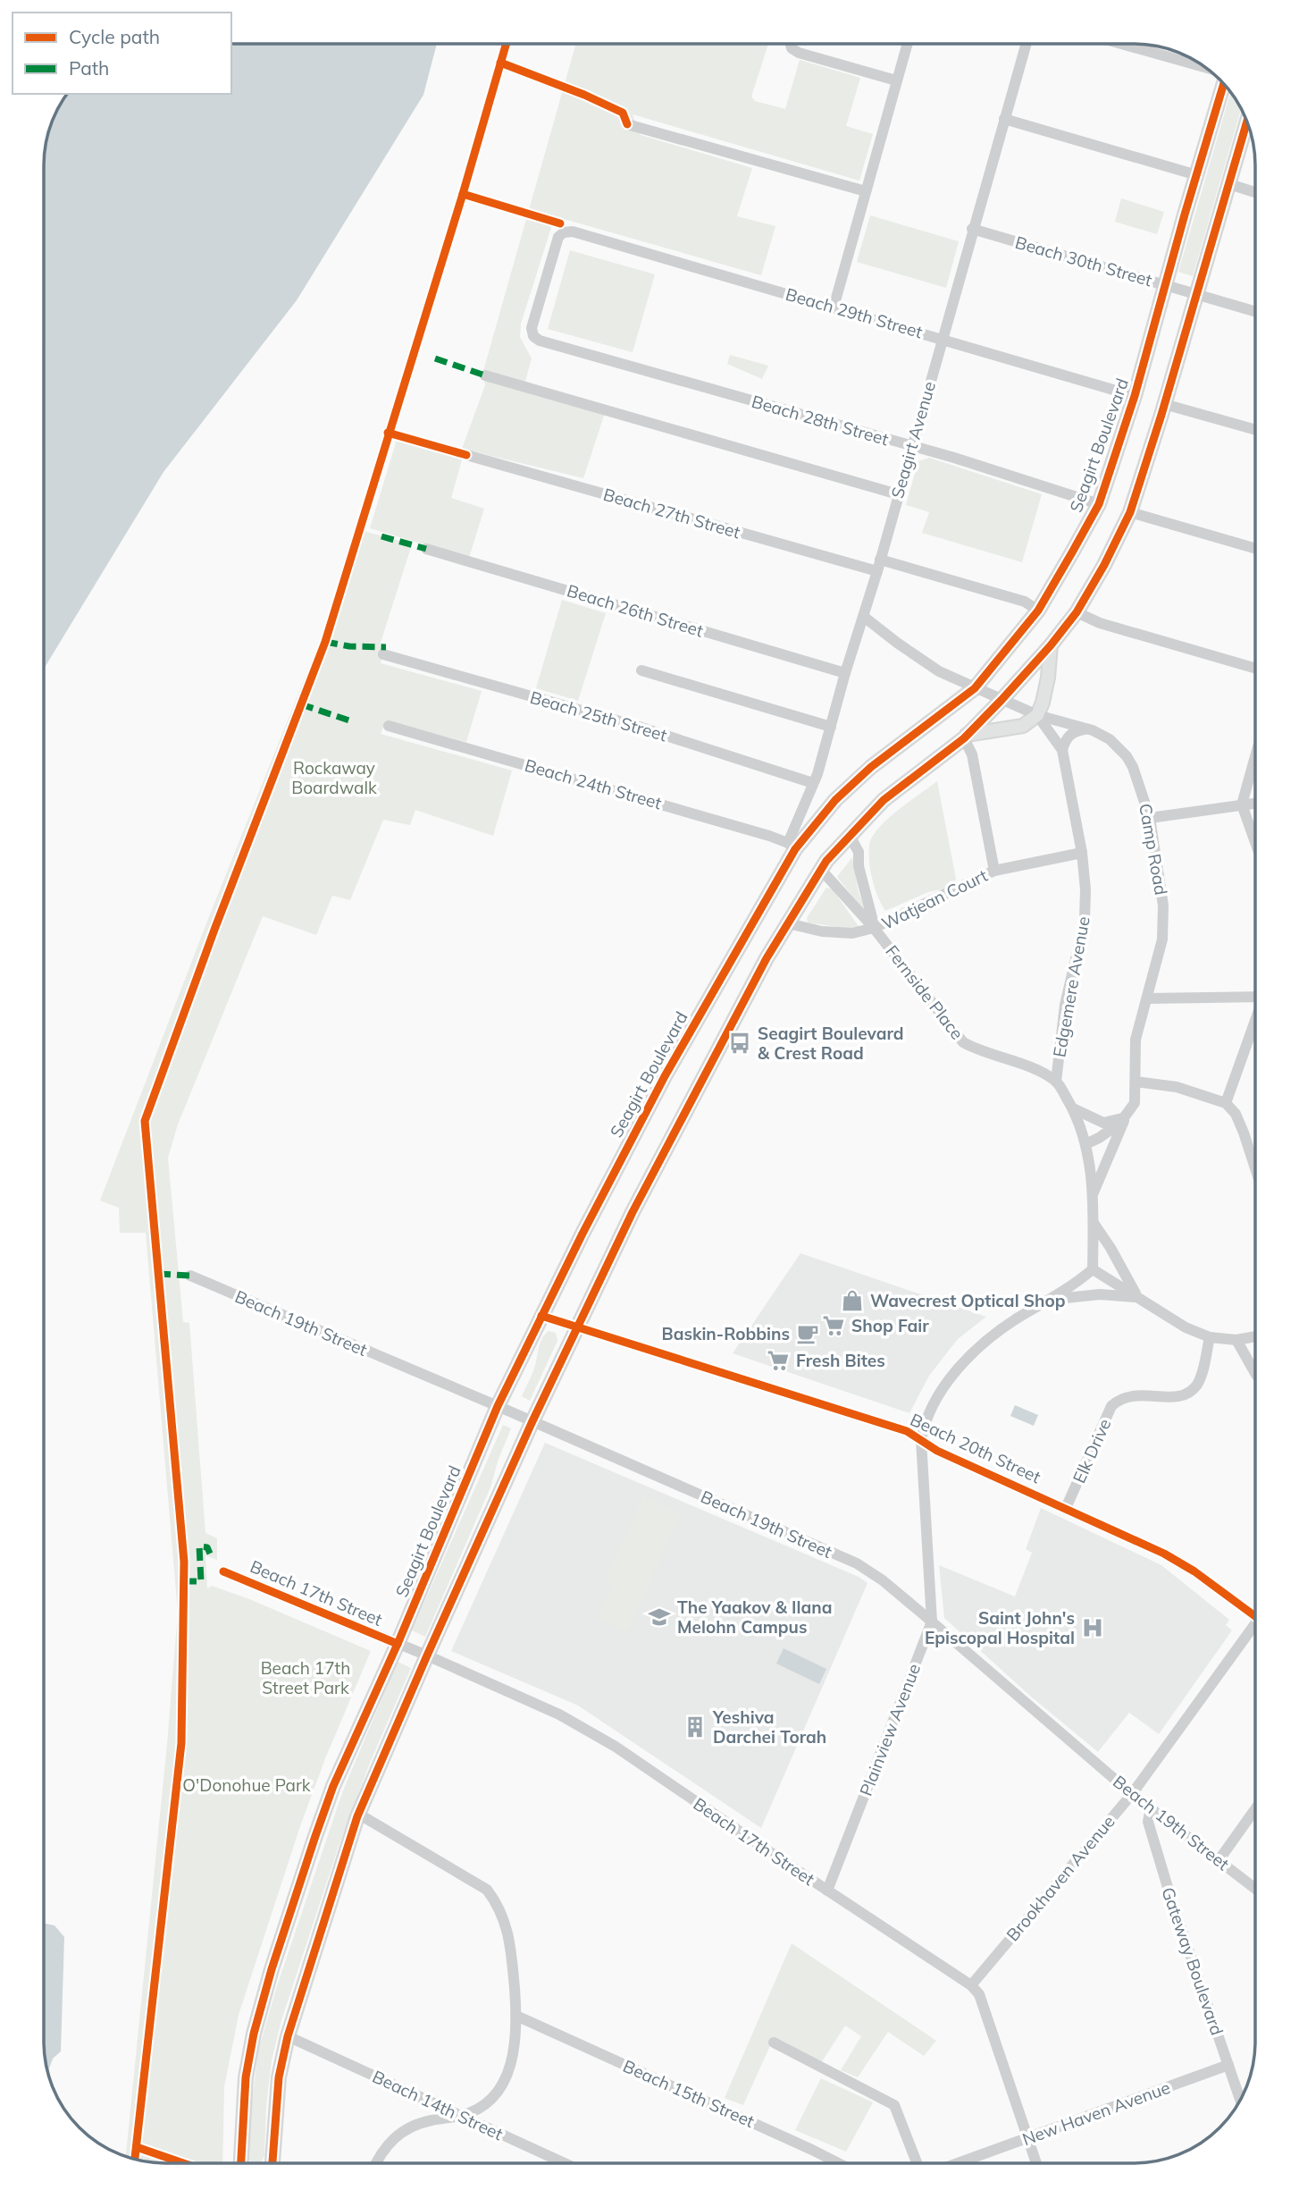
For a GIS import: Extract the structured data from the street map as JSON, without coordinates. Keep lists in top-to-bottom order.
{
  "streets": {
    "main road": ["Seagirt Boulevard"],
    "street": [
      "Beach 30th Street",
      "Beach 29th Street",
      "Beach 28th Street",
      "Seagirt Avenue",
      "Beach 27th Street",
      "Beach 26th Street",
      "Beach 25th Street",
      "Beach 24th Street",
      "Camp Road",
      "Watjean Court",
      "Edgemere Avenue",
      "Fernside Place",
      "Beach 19th Street",
      "Beach 20th Street",
      "Elk Drive",
      "Beach 17th Street",
      "Plainview Avenue",
      "Brookhaven Avenue",
      "Gateway Boulevard",
      "Beach 15th Street",
      "Beach 14th Street",
      "New Haven Avenue"
    ]
  },
  "crossings": [
    ["Beach 30th Street", "Seagirt Avenue"],
    ["Beach 30th Street", "Seagirt Boulevard"],
    ["Beach 29th Street", "Beach 28th Street"],
    ["Beach 29th Street", "Seagirt Avenue"],
    ["Beach 29th Street", "Seagirt Boulevard"],
    ["Beach 28th Street", "Seagirt Avenue"],
    ["Beach 28th Street", "Seagirt Boulevard"],
    ["Seagirt Avenue", "Seagirt Boulevard"],
    ["Seagirt Avenue", "Beach 27th Street"],
    ["Seagirt Avenue", "Beach 26th Street"],
    ["Seagirt Avenue", "Beach 25th Street"],
    ["Seagirt Avenue", "Beach 24th Street"],
    ["Seagirt Avenue", "Camp Road"],
    ["Seagirt Boulevard", "Beach 24th Street"],
    ["Seagirt Boulevard", "Camp Road"],
    ["Seagirt Boulevard", "Beach 19th Street"],
    ["Seagirt Boulevard", "Beach 20th Street"],
    ["Seagirt Boulevard", "Beach 17th Street"],
    ["Camp Road", "Edgemere Avenue"],
    ["Camp Road", "Fernside Place"],
    ["Watjean Court", "Edgemere Avenue"],
    ["Watjean Court", "Fernside Place"],
    ["Edgemere Avenue", "Fernside Place"],
    ["Fernside Place", "Plainview Avenue"],
    ["Beach 19th Street", "Plainview Avenue"],
    ["Beach 19th Street", "Brookhaven Avenue"],
    ["Beach 19th Street", "Gateway Boulevard"],
    ["Beach 20th Street", "Elk Drive"],
    ["Beach 20th Street", "Plainview Avenue"],
    ["Beach 17th Street", "Plainview Avenue"],
    ["Beach 17th Street", "Brookhaven Avenue"],
    ["Gateway Boulevard", "New Haven Avenue"]
  ],
  "parks": ["Rockaway Boardwalk", "Beach 17th Street Park", "O'Donohue Park"],
  "places": {
    "bus stop": ["Seagirt Boulevard & Crest Road"],
    "shop": ["Wavecrest Optical Shop"],
    "supermarket": ["Shop Fair", "Fresh Bites"],
    "cafe": ["Baskin-Robbins"],
    "school or university": ["The Yaakov & Ilana Melohn Campus"],
    "hospital": ["Saint John's Episcopal Hospital"],
    "building": ["Yeshiva Darchei Torah"]
  },
  "legend": ["Cycle path", "Path"]
}
